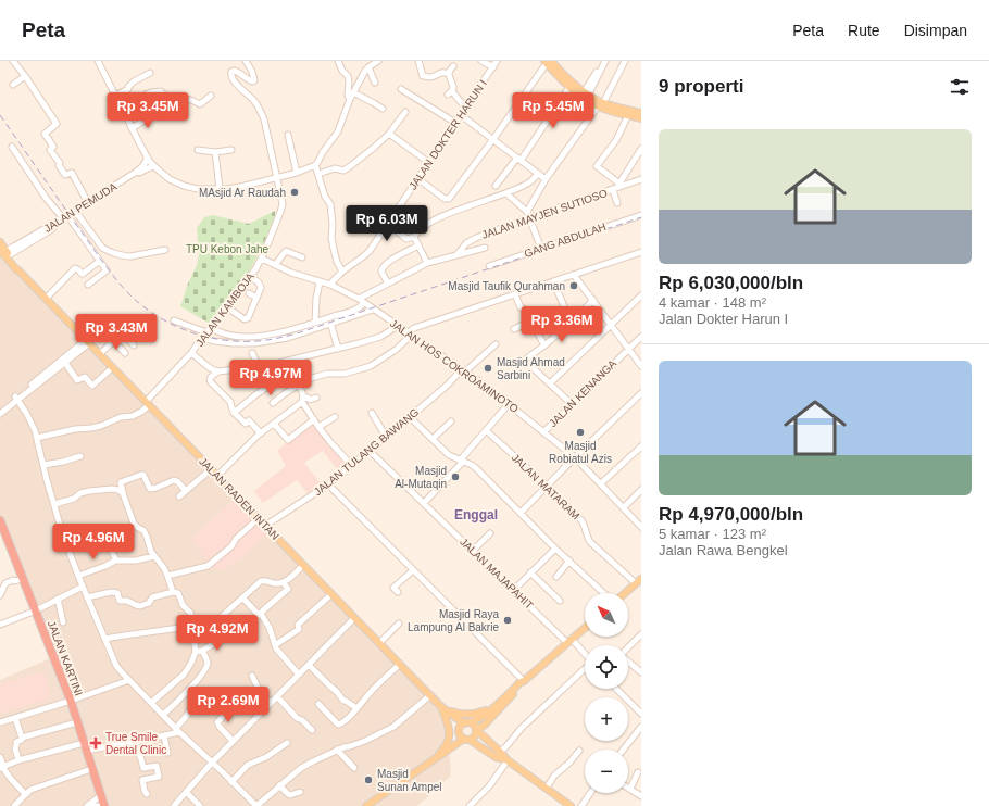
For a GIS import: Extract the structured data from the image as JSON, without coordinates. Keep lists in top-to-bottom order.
{
  "streets": {
    "highway": ["JALAN KARTINI"],
    "main road": ["JALAN RADEN INTAN"],
    "street": [
      "JALAN DOKTER HARUN I",
      "JALAN PEMUDA",
      "JALAN MAYJEN SUTIOSO",
      "GANG ABDULAH",
      "JALAN KAMBOJA",
      "JALAN HOS COKROAMINOTO",
      "JALAN KENANGA",
      "JALAN TULANG BAWANG",
      "JALAN MATARAM",
      "JALAN MAJAPAHIT"
    ]
  },
  "crossings": [
    ["JALAN DOKTER HARUN I", "JALAN HOS COKROAMINOTO"],
    ["JALAN PEMUDA", "JALAN RADEN INTAN"],
    ["JALAN KAMBOJA", "JALAN HOS COKROAMINOTO"],
    ["JALAN KAMBOJA", "JALAN RADEN INTAN"],
    ["JALAN HOS COKROAMINOTO", "JALAN KENANGA"],
    ["JALAN HOS COKROAMINOTO", "JALAN TULANG BAWANG"],
    ["JALAN TULANG BAWANG", "JALAN RADEN INTAN"],
    ["JALAN TULANG BAWANG", "JALAN MAJAPAHIT"]
  ],
  "districts": ["Enggal"],
  "parks": ["TPU Kebon Jahe"],
  "places": {
    "other": [
      "MAsjid Ar Raudah",
      "Masjid Taufik Qurahman",
      "Masjid Ahmad Sarbini",
      "Masjid Robiatul Azis",
      "Masjid Al-Mutaqin",
      "Masjid Raya Lampung Al Bakrie",
      "Masjid Sunan Ampel"
    ],
    "health": ["True Smile Dental Clinic"]
  },
  "north": "top left",
  "page": {
    "header": "Peta",
    "nav": ["Peta", "Rute", "Disimpan"],
    "heading": "9 properti",
    "price": [
      "Rp 3.45M",
      "Rp 5.45M",
      "Rp 6.03M",
      "Rp 3.36M",
      "Rp 3.43M",
      "Rp 4.97M",
      "Rp 4.96M",
      "Rp 4.92M",
      "Rp 2.69M"
    ],
    "list": [
      {
        "name": "Rp 6,030,000/bln",
        "note": "4 kamar · 148 m² · Jalan Dokter Harun I"
      },
      {
        "name": "Rp 4,970,000/bln",
        "note": "5 kamar · 123 m² · Jalan Rawa Bengkel"
      }
    ],
    "map_buttons": ["+", "−"]
  }
}
